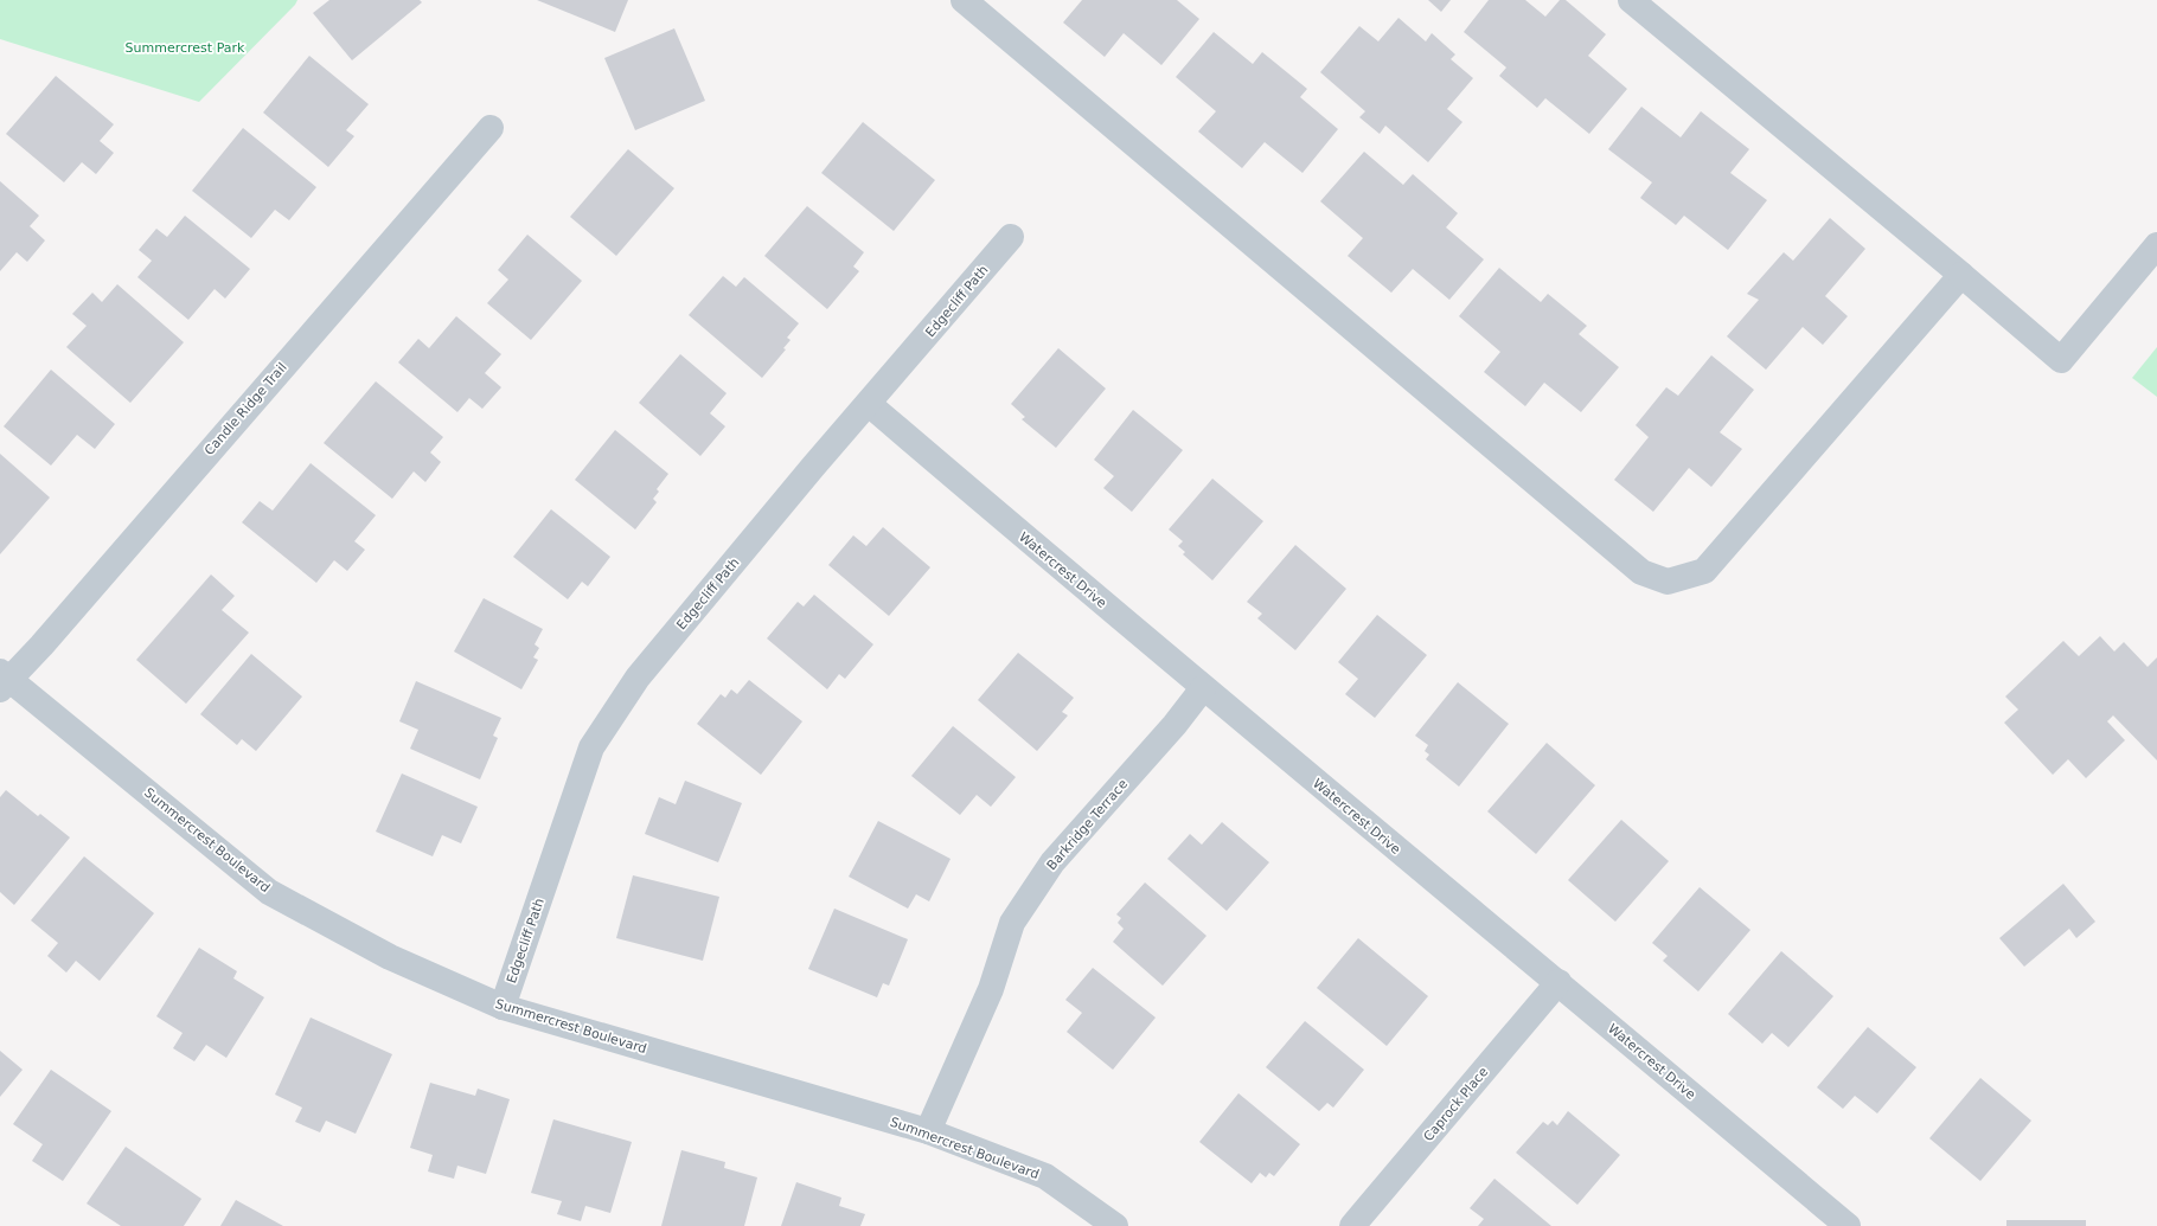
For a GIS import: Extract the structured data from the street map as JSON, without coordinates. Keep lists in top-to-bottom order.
{
  "streets": {
    "street": [
      "Edgecliff Path",
      "Candle Ridge Trail",
      "Watercrest Drive",
      "Barkridge Terrace",
      "Summercrest Boulevard",
      "Caprock Place"
    ]
  },
  "crossings": [
    ["Edgecliff Path", "Watercrest Drive"],
    ["Edgecliff Path", "Summercrest Boulevard"],
    ["Candle Ridge Trail", "Summercrest Boulevard"],
    ["Watercrest Drive", "Barkridge Terrace"],
    ["Watercrest Drive", "Caprock Place"],
    ["Barkridge Terrace", "Summercrest Boulevard"]
  ],
  "parks": ["Summercrest Park"]
}
